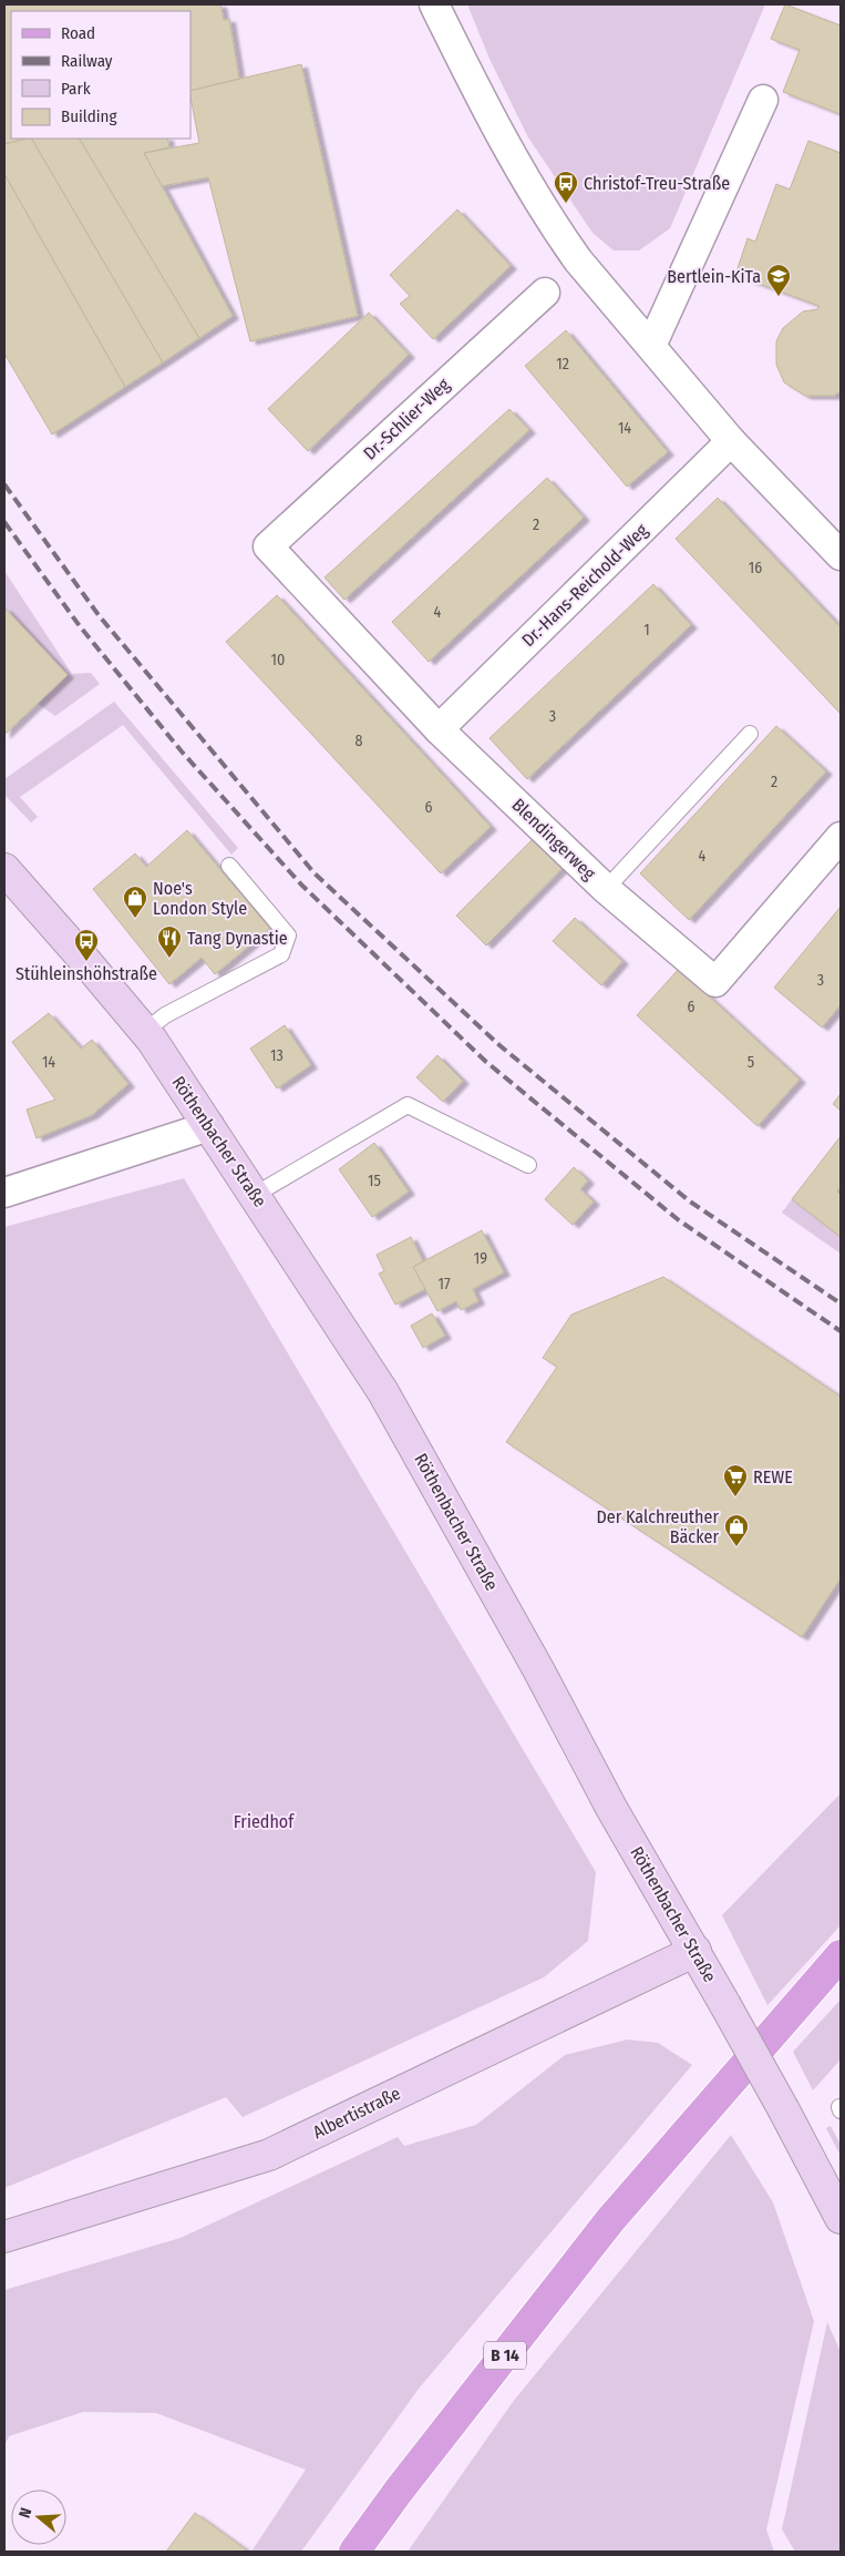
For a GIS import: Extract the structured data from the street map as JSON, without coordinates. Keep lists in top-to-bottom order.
{
  "streets": {
    "main road": ["Röthenbacher Straße", "Albertistraße", "B 14"],
    "street": ["Dr.-Schlier-Weg", "Dr.-Hans-Reichold-Weg", "Blendingerweg"]
  },
  "crossings": [
    ["Dr.-Schlier-Weg", "Blendingerweg"],
    ["Dr.-Hans-Reichold-Weg", "Blendingerweg"],
    ["Röthenbacher Straße", "Albertistraße"]
  ],
  "parks": ["Friedhof"],
  "places": {
    "bus stop": ["Christof-Treu-Straße", "Stühleinshöhstraße"],
    "school or university": ["Bertlein-KiTa"],
    "shop": ["Noe's London Style", "Der Kalchreuther Bäcker"],
    "restaurant": ["Tang Dynastie"],
    "supermarket": ["REWE"]
  },
  "house_numbers": [
    "12",
    "14",
    "2",
    "16",
    "4",
    "1",
    "10",
    "3",
    "8",
    "2",
    "6",
    "4",
    "3",
    "6",
    "13",
    "14",
    "5",
    "15",
    "19",
    "17"
  ],
  "legend": [
    "Road",
    "Railway",
    "Park",
    "Building"
  ],
  "north": "left"
}
